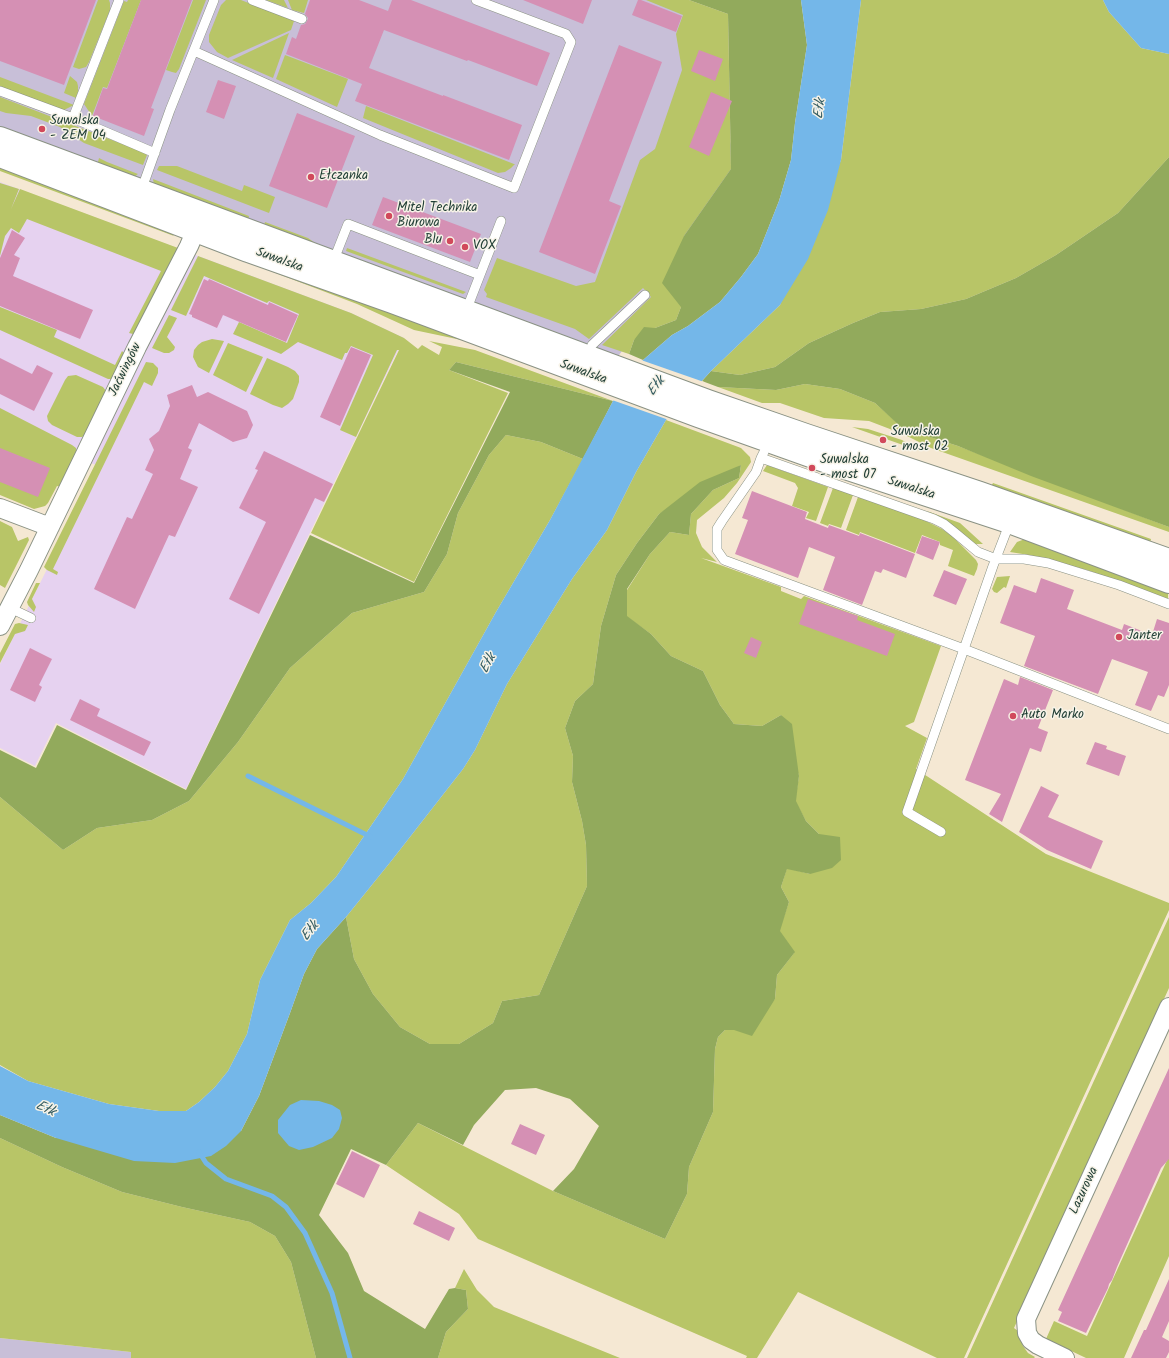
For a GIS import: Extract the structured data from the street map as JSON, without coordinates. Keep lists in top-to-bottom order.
{
  "streets": {
    "street": ["Suwalska", "Jaćwingów", "Lazurowa"]
  },
  "crossings": [
    ["Suwalska", "Jaćwingów"]
  ],
  "water": ["Ełk"],
  "places": [
    "Suwalska - ZEM 04",
    "Ełczanka",
    "Mitel Technika Biurowa",
    "Blu",
    "VOX",
    "Suwalska - most 02",
    "Suwalska - most 07",
    "Janter",
    "Auto Marko"
  ]
}
